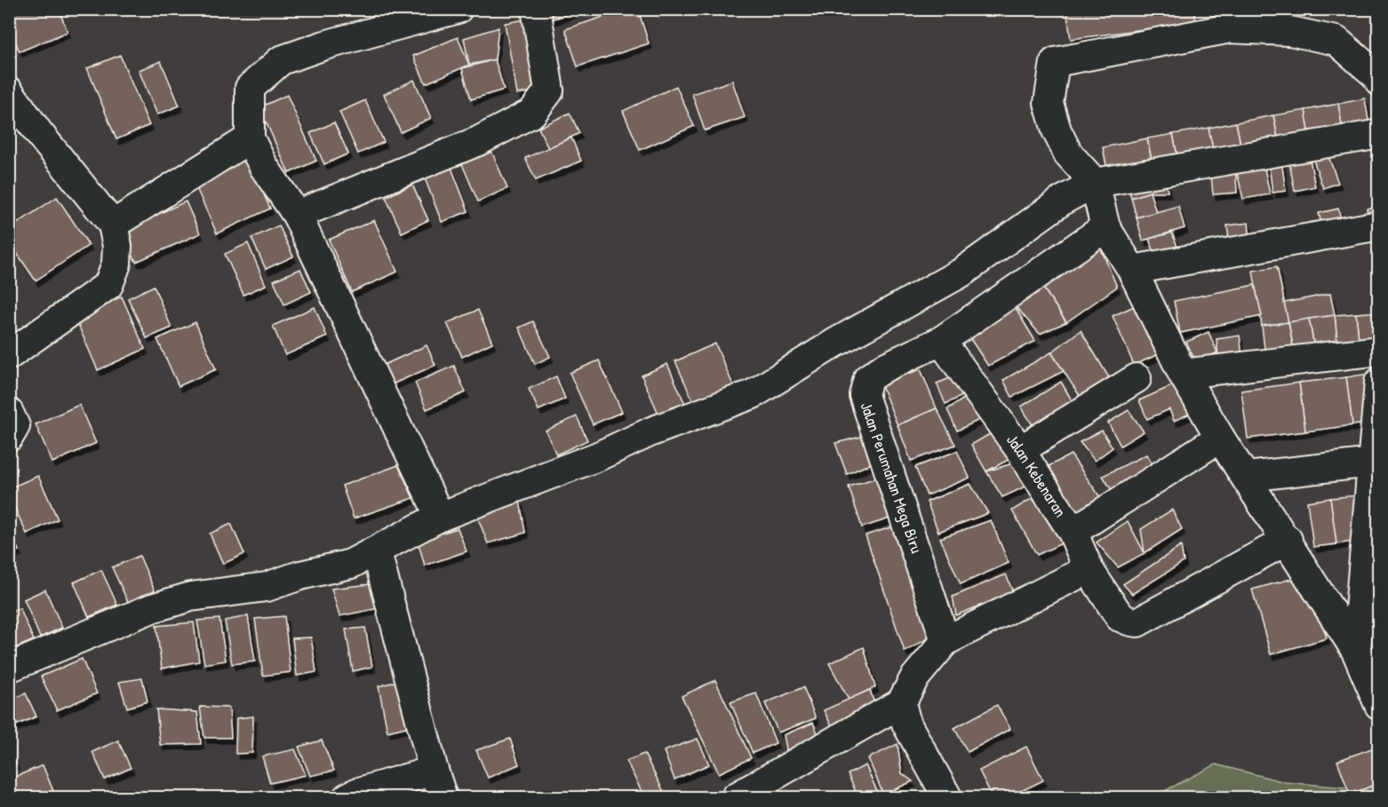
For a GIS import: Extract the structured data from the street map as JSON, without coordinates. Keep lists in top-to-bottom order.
{
  "streets": {
    "street": ["Jalan Kebenaran", "Jalan Perumahan Mega Biru"]
  },
  "crossings": [
    ["Jalan Kebenaran", "Jalan Perumahan Mega Biru"]
  ]
}
